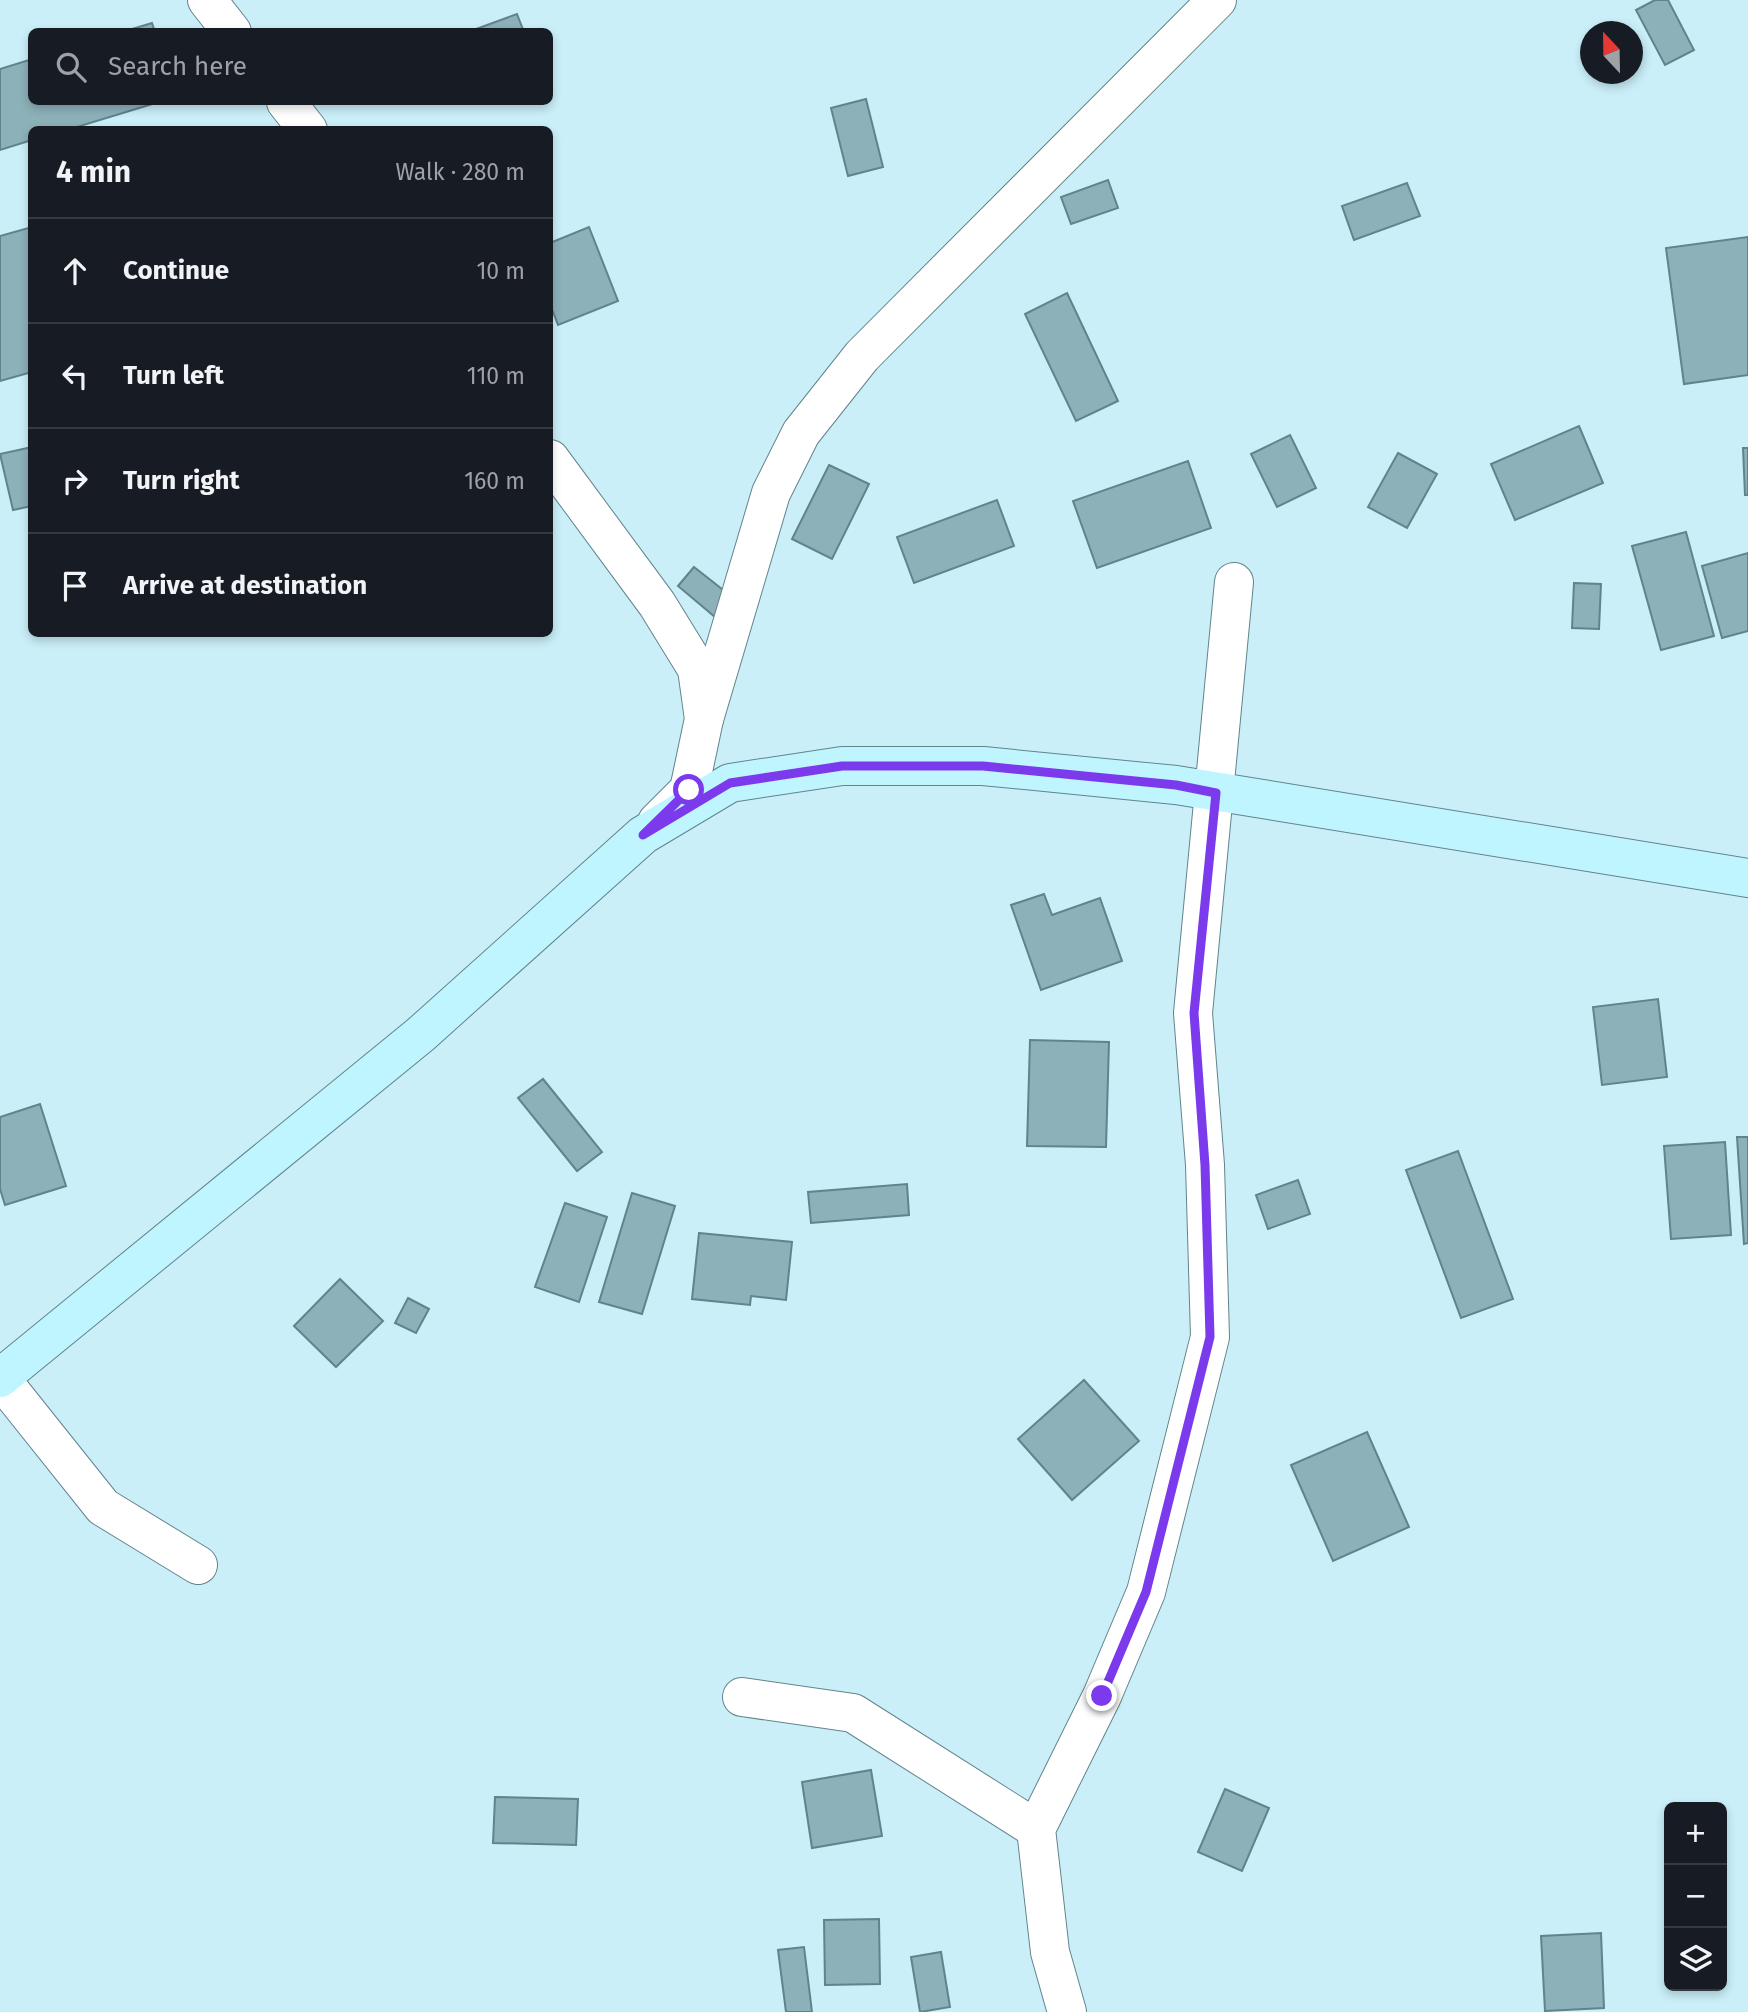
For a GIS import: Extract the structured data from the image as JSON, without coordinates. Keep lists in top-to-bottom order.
{
  "north": "top",
  "page": {
    "search": "Search here",
    "heading": ["4 min", "Walk · 280 m"],
    "list": [
      ["Continue", "10 m"],
      ["Turn left", "110 m"],
      ["Turn right", "160 m"],
      "Arrive at destination"
    ],
    "map_buttons": ["+", "−"]
  }
}
